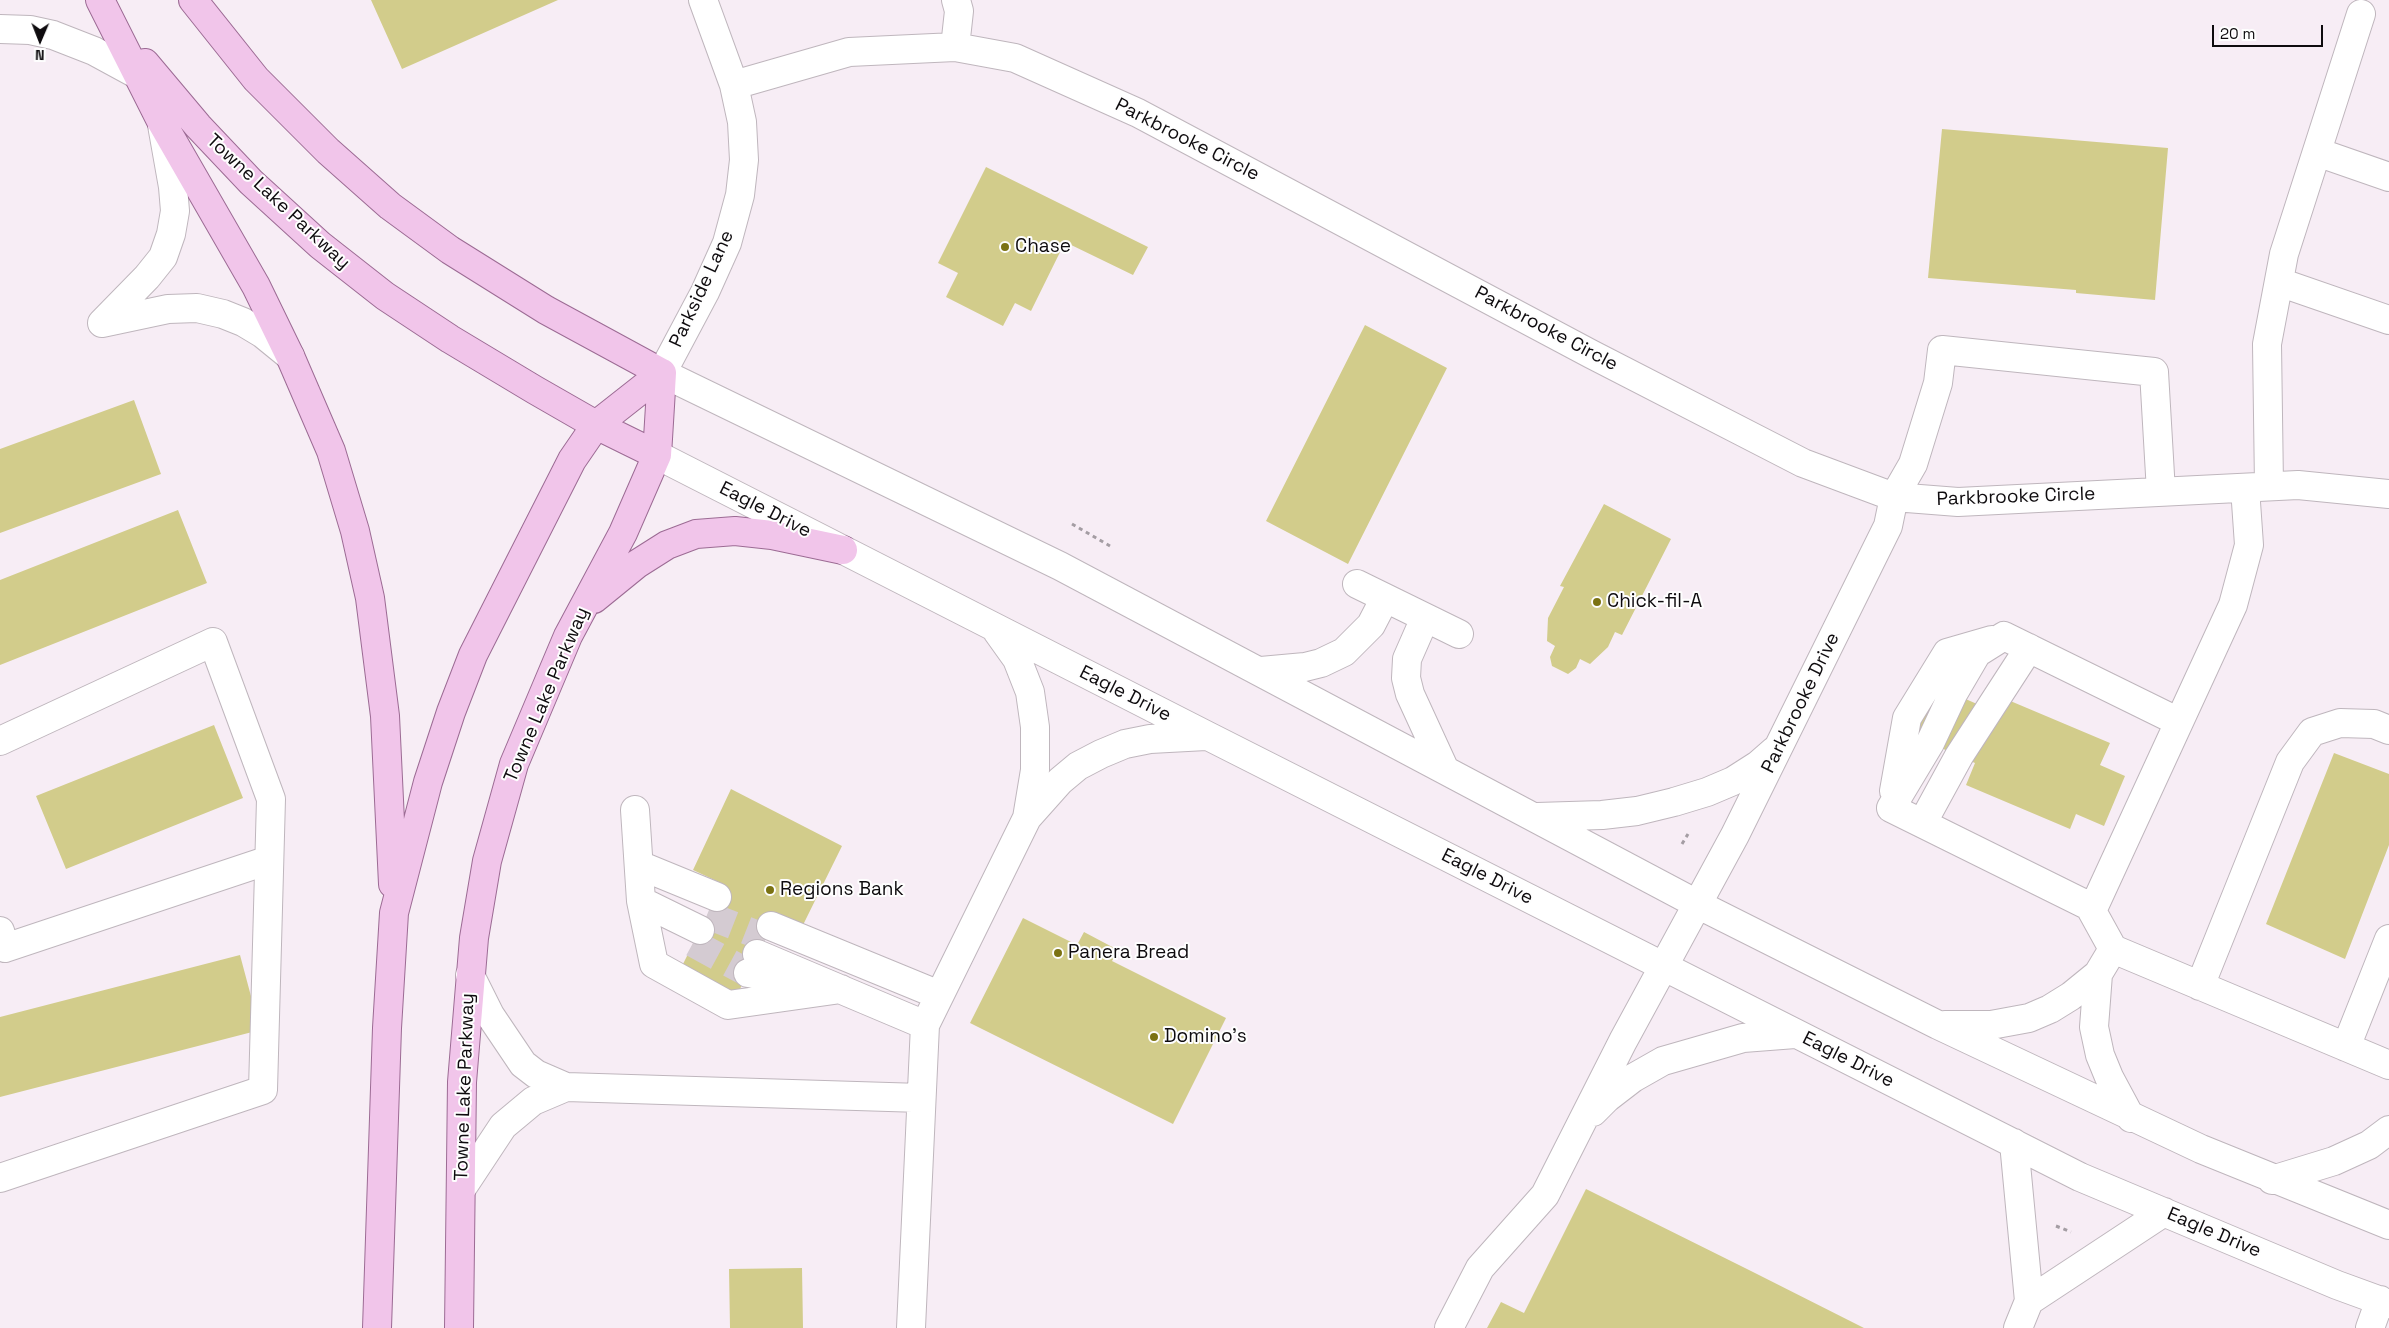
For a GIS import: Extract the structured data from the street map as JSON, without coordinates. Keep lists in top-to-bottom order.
{
  "streets": {
    "main road": ["Towne Lake Parkway", "Eagle Drive"],
    "street": ["Parkbrooke Circle", "Parkside Lane", "Parkbrooke Drive"]
  },
  "crossings": [
    ["Parkbrooke Circle", "Parkside Lane"],
    ["Parkbrooke Circle", "Parkbrooke Drive"],
    ["Towne Lake Parkway", "Parkside Lane"],
    ["Towne Lake Parkway", "Eagle Drive"],
    ["Eagle Drive", "Parkbrooke Drive"]
  ],
  "places": [
    "Chase",
    "Chick-fil-A",
    "Regions Bank",
    "Panera Bread",
    "Domino's"
  ],
  "scale_bar": "20 m",
  "north": "bottom"
}
